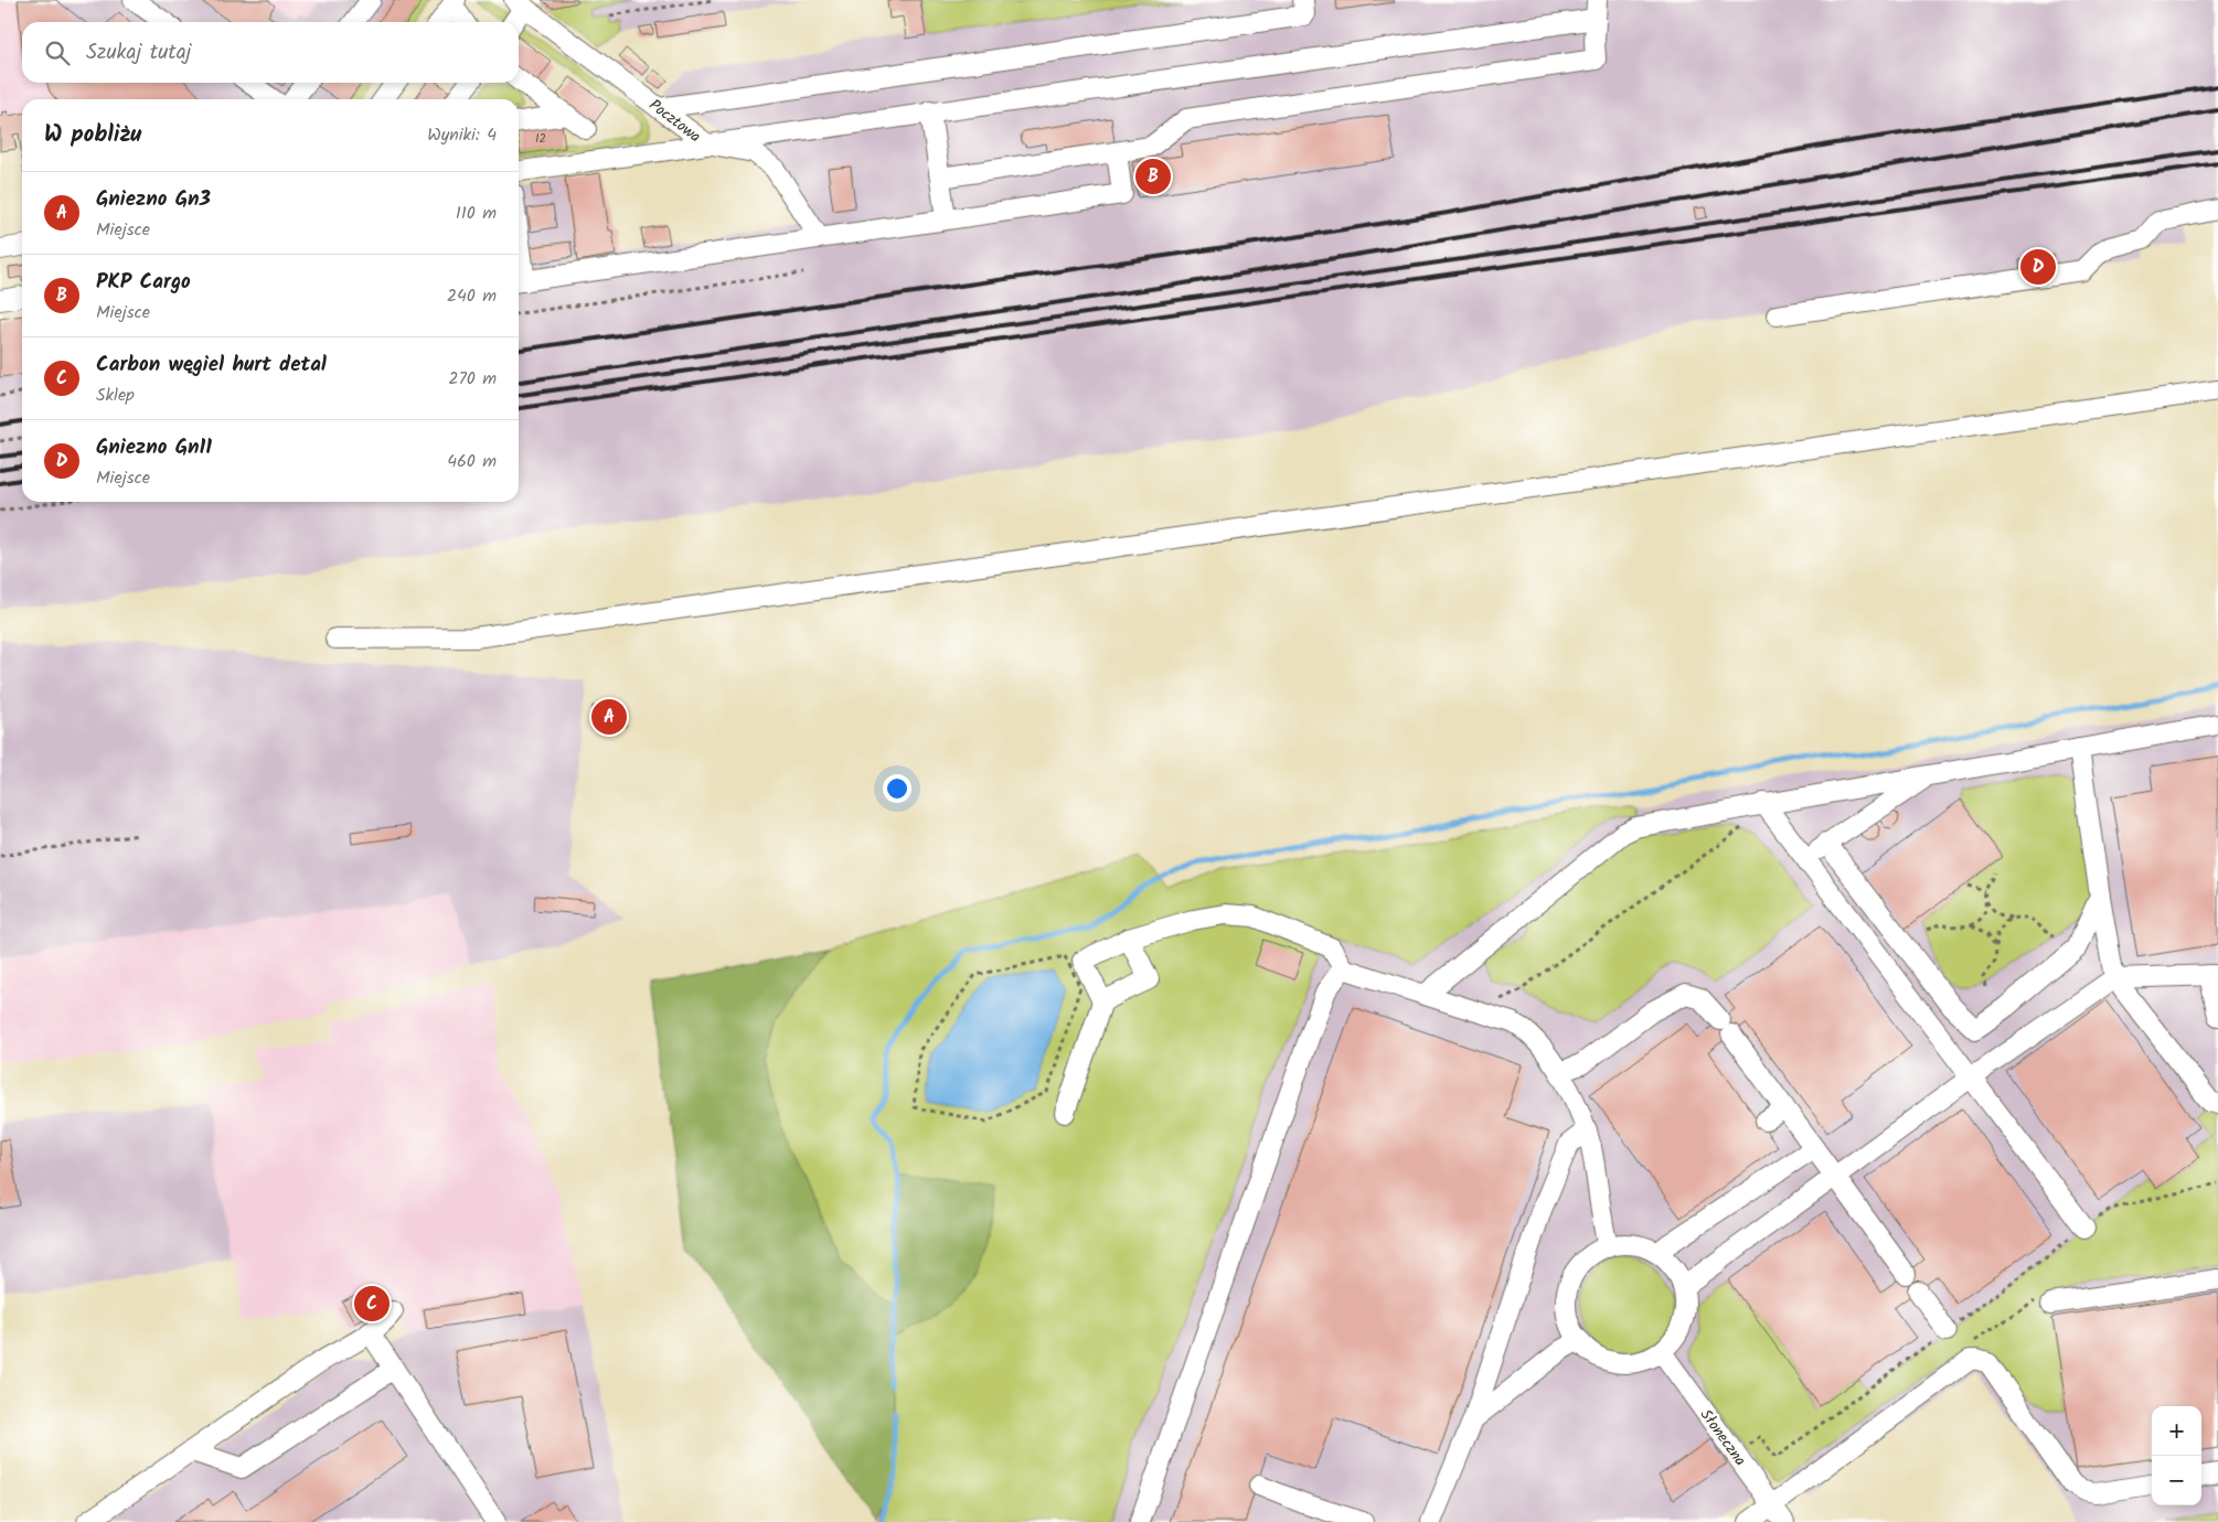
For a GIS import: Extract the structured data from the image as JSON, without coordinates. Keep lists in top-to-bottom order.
{
  "streets": {
    "street": ["Pocztowa", "Słoneczna"]
  },
  "house_numbers": ["12"],
  "page": {
    "search": "Szukaj tutaj",
    "heading": ["W pobliżu", "Wyniki: 4"],
    "pins": [
      "B",
      "D",
      "A",
      "C"
    ],
    "list": [
      {
        "mark": "A",
        "name": "Gniezno Gn3",
        "note": "Miejsce",
        "value": "110 m"
      },
      {
        "mark": "B",
        "name": "PKP Cargo",
        "note": "Miejsce",
        "value": "240 m"
      },
      {
        "mark": "C",
        "name": "Carbon węgiel hurt detal",
        "note": "Sklep",
        "value": "270 m"
      },
      {
        "mark": "D",
        "name": "Gniezno Gn11",
        "note": "Miejsce",
        "value": "460 m"
      }
    ],
    "map_buttons": ["+", "−"]
  }
}
